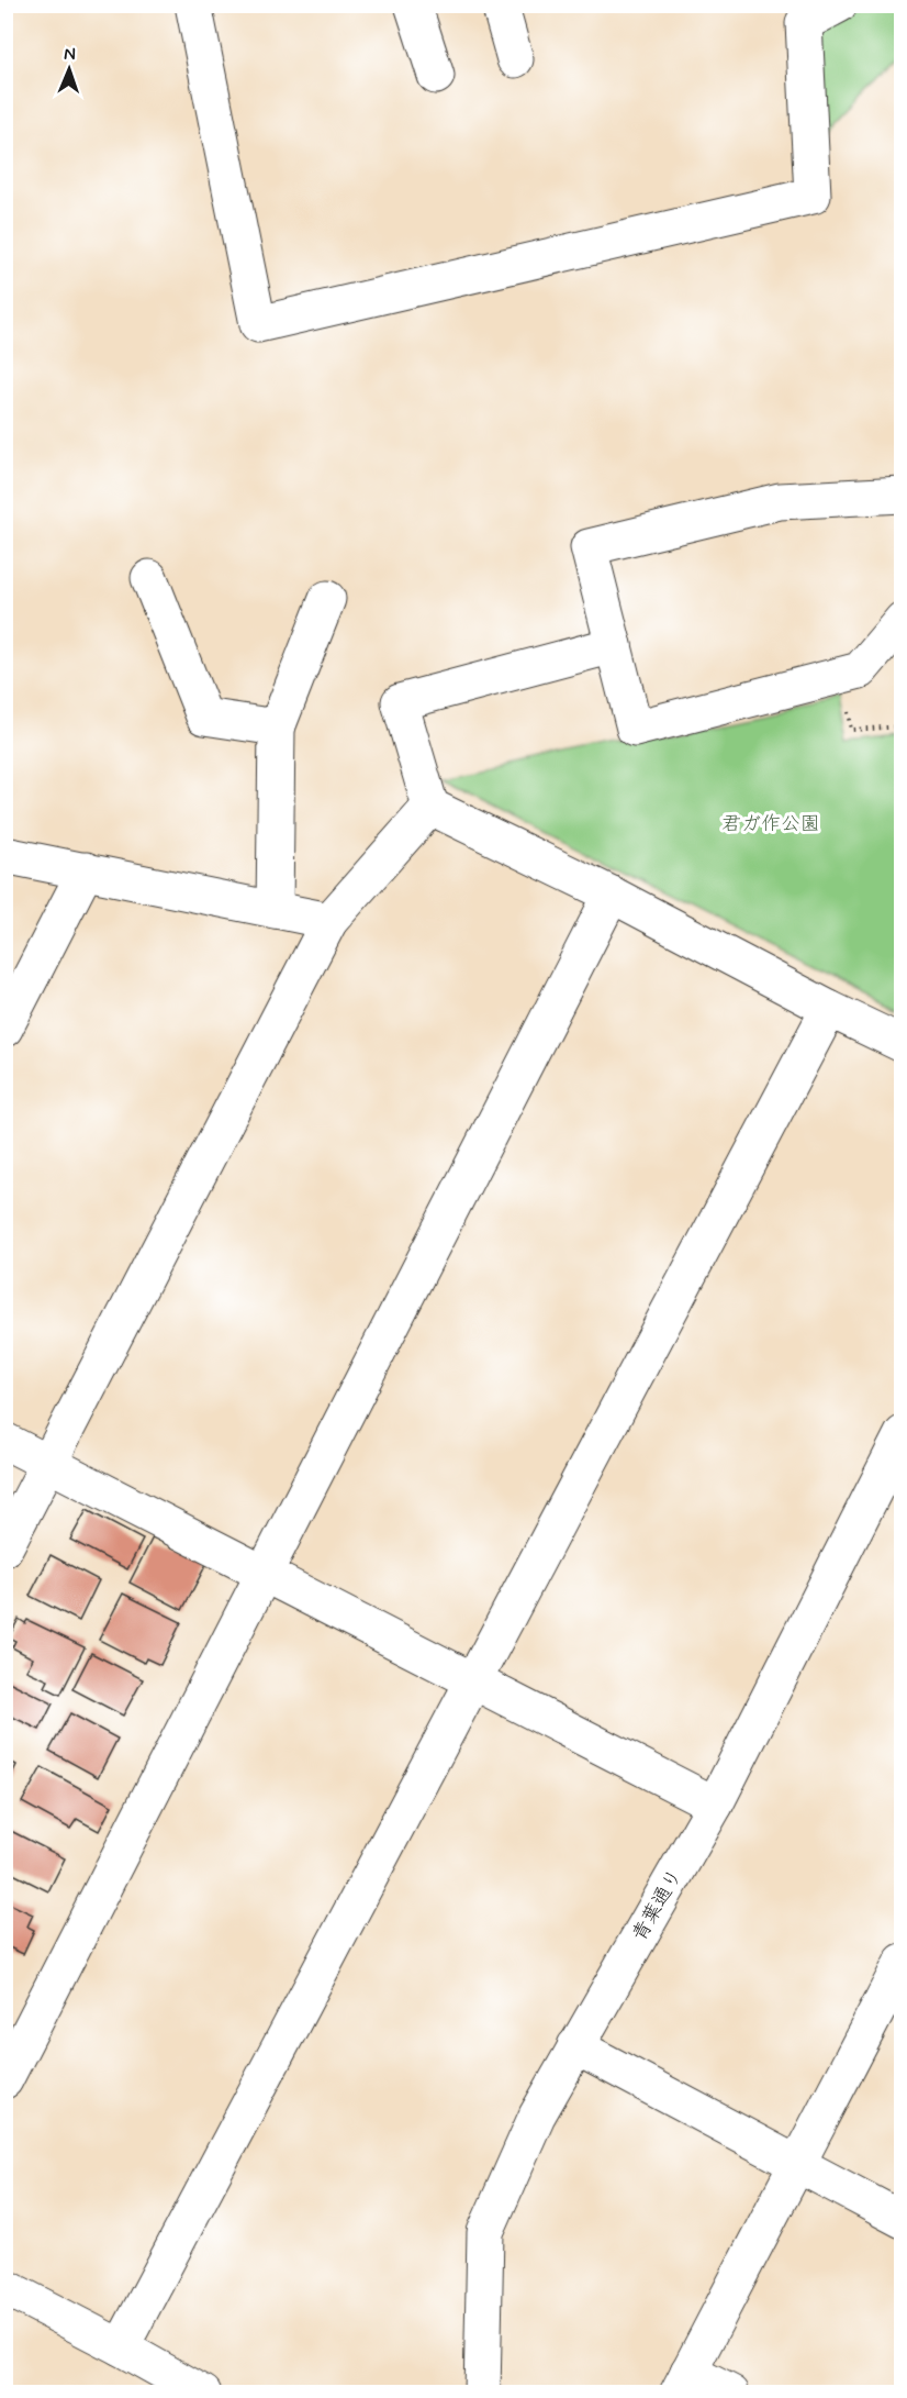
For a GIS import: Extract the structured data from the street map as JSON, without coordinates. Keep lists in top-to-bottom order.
{
  "streets": {
    "street": ["青葉通り"]
  },
  "parks": ["君ガ作公園"],
  "north": "top"
}
